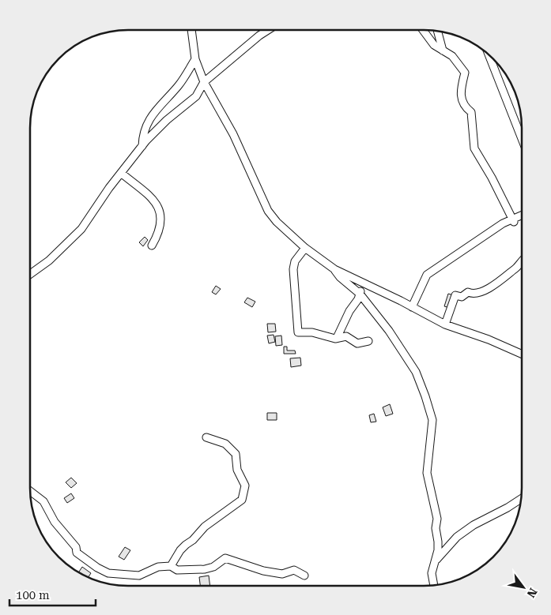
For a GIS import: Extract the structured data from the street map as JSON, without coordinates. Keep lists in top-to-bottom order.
{
  "scale_bar": "100 m",
  "north": "bottom right"
}
